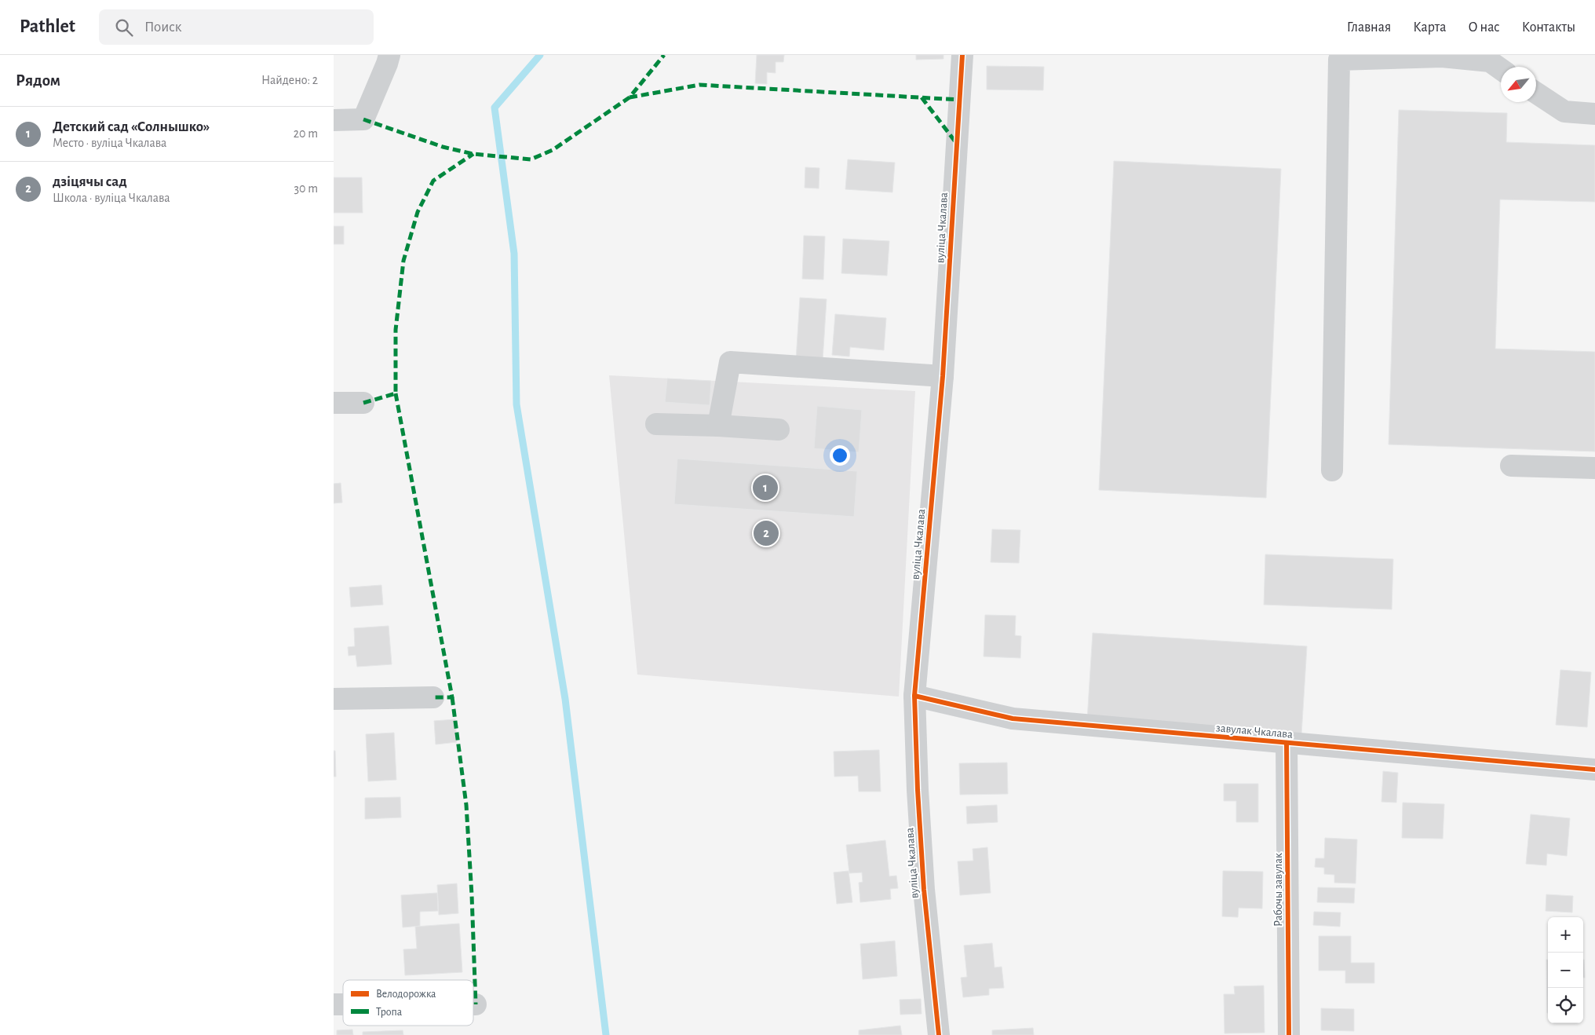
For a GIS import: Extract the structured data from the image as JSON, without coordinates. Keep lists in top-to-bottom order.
{
  "streets": {
    "street": ["вуліца Чкалава", "завулак Чкалава", "Рабочы завулак"]
  },
  "crossings": [
    ["вуліца Чкалава", "завулак Чкалава"],
    ["завулак Чкалава", "Рабочы завулак"]
  ],
  "legend": ["Велодорожка", "Тропа"],
  "north": "bottom left",
  "page": {
    "header": "Pathlet",
    "search": "Поиск",
    "nav": [
      "Главная",
      "Карта",
      "О нас",
      "Контакты"
    ],
    "heading": ["Рядом", "Найдено: 2"],
    "list": [
      {
        "mark": "1",
        "name": "Детский сад «Солнышко»",
        "note": "Место · вуліца Чкалава",
        "value": "20 m"
      },
      {
        "mark": "2",
        "name": "дзіцячы сад",
        "note": "Школа · вуліца Чкалава",
        "value": "30 m"
      }
    ],
    "pins": ["1", "2"],
    "map_buttons": ["+", "−"]
  }
}
